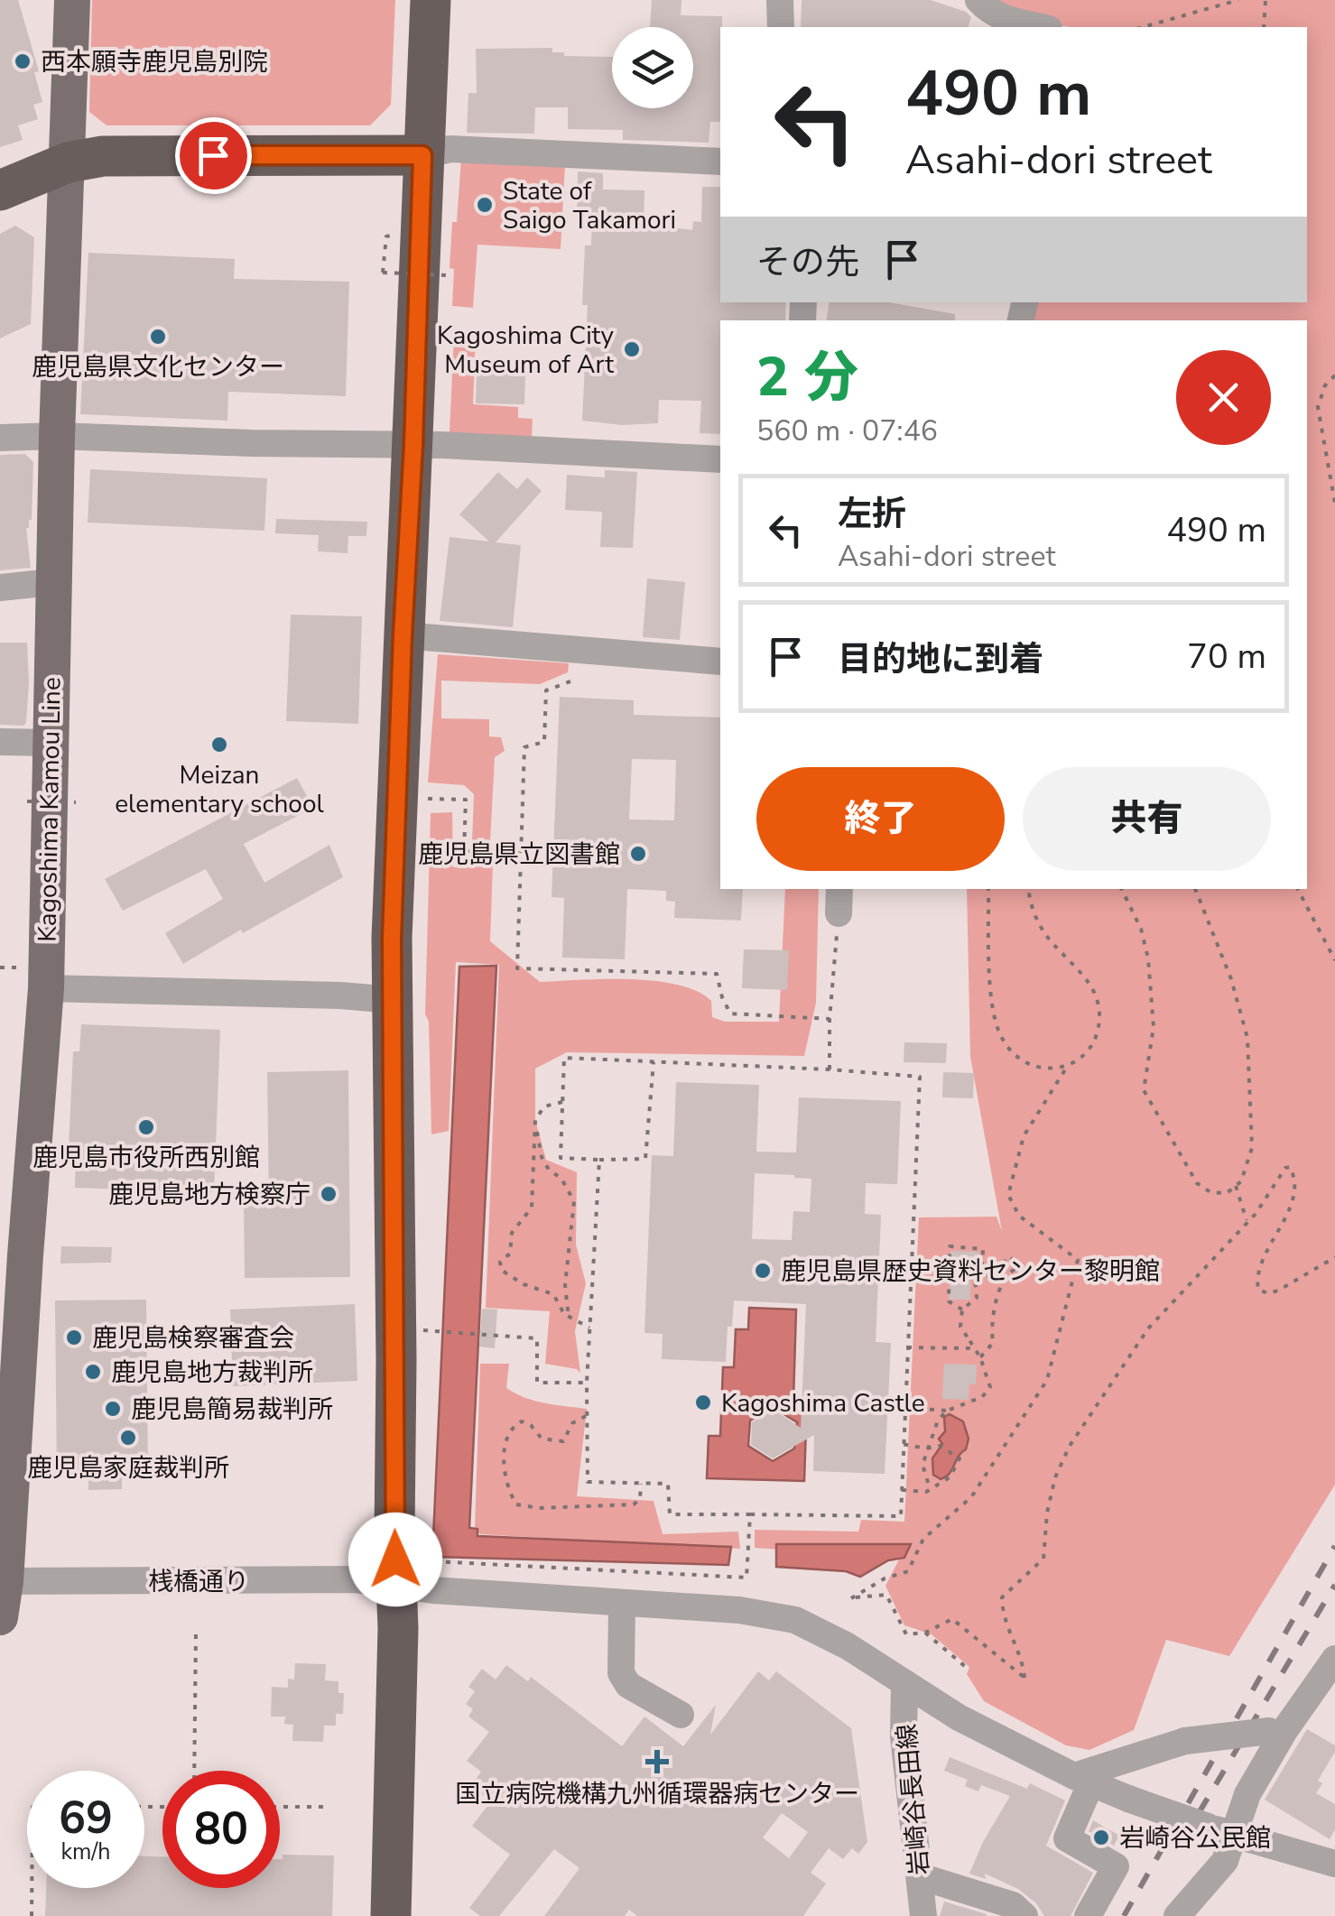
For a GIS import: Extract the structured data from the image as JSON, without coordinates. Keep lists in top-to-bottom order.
{
  "streets": {
    "main road": ["Kagoshima Kamou Line"],
    "street": ["桟橋通り", "岩崎谷長田線"]
  },
  "crossings": [
    ["Kagoshima Kamou Line", "桟橋通り"],
    ["桟橋通り", "岩崎谷長田線"]
  ],
  "places": {
    "other": [
      "西本願寺鹿児島別院",
      "State of Saigo Takamori",
      "鹿児島県文化センター",
      "Kagoshima City Museum of Art",
      "Meizan elementary school",
      "鹿児島県立図書館",
      "鹿児島市役所西別館",
      "鹿児島地方検察庁",
      "鹿児島県歴史資料センター黎明館",
      "鹿児島検察審査会",
      "鹿児島地方裁判所",
      "Kagoshima Castle",
      "鹿児島簡易裁判所",
      "鹿児島家庭裁判所",
      "岩崎谷公民館"
    ],
    "health": ["国立病院機構九州循環器病センター"]
  },
  "page": {
    "turn": ["490 m", "Asahi-dori street"],
    "then": "その先",
    "heading": ["2 分", "560 m · 07:46"],
    "list": [
      {
        "name": "左折",
        "note": "Asahi-dori street",
        "value": "490 m"
      },
      {
        "name": "目的地に到着",
        "value": "70 m"
      }
    ],
    "buttons": ["終了", "共有"],
    "speed": "69 km/h",
    "limit": "80"
  }
}
